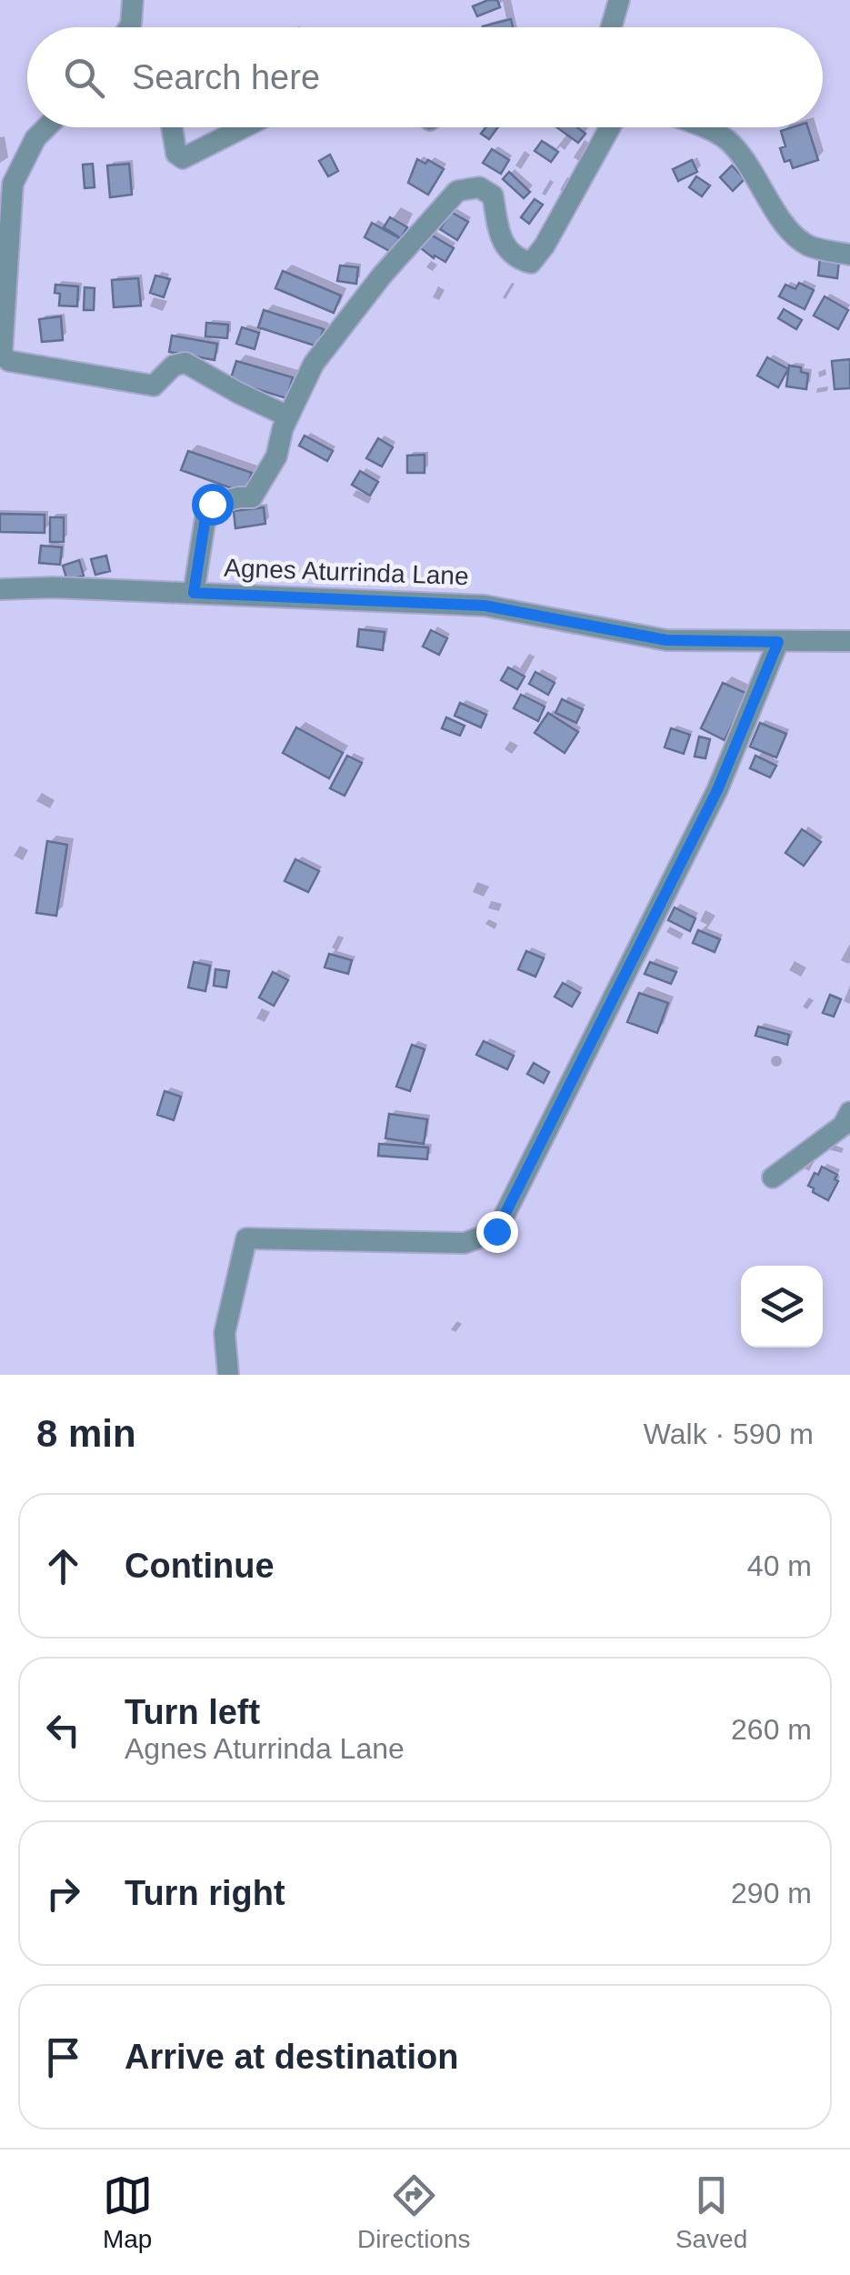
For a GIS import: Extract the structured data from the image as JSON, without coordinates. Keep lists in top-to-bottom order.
{
  "streets": {
    "street": ["Agnes Aturrinda Lane"]
  },
  "page": {
    "search": "Search here",
    "heading": ["8 min", "Walk · 590 m"],
    "list": [
      ["Continue", "40 m"],
      ["Turn left", "Agnes Aturrinda Lane", "260 m"],
      ["Turn right", "290 m"],
      "Arrive at destination"
    ],
    "nav": ["Map", "Directions", "Saved"]
  }
}
